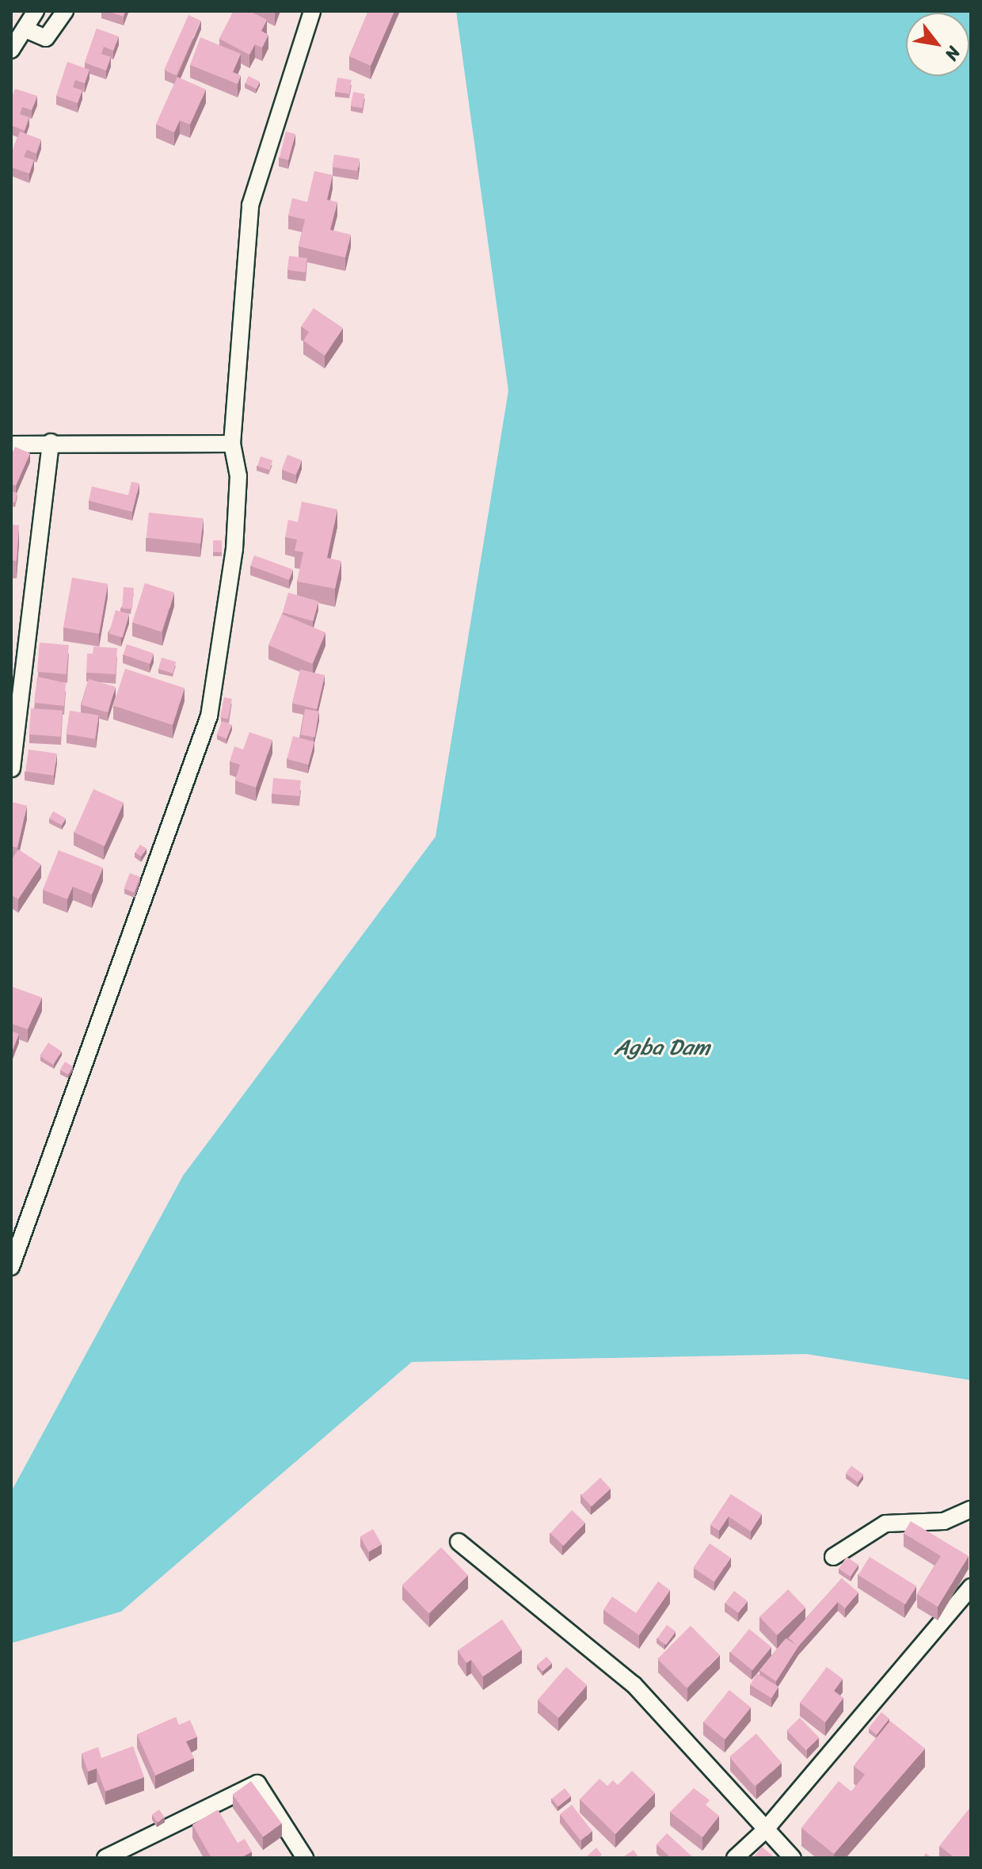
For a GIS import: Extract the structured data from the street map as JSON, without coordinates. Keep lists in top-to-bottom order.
{
  "water": ["Agba Dam"],
  "north": "bottom right"
}
